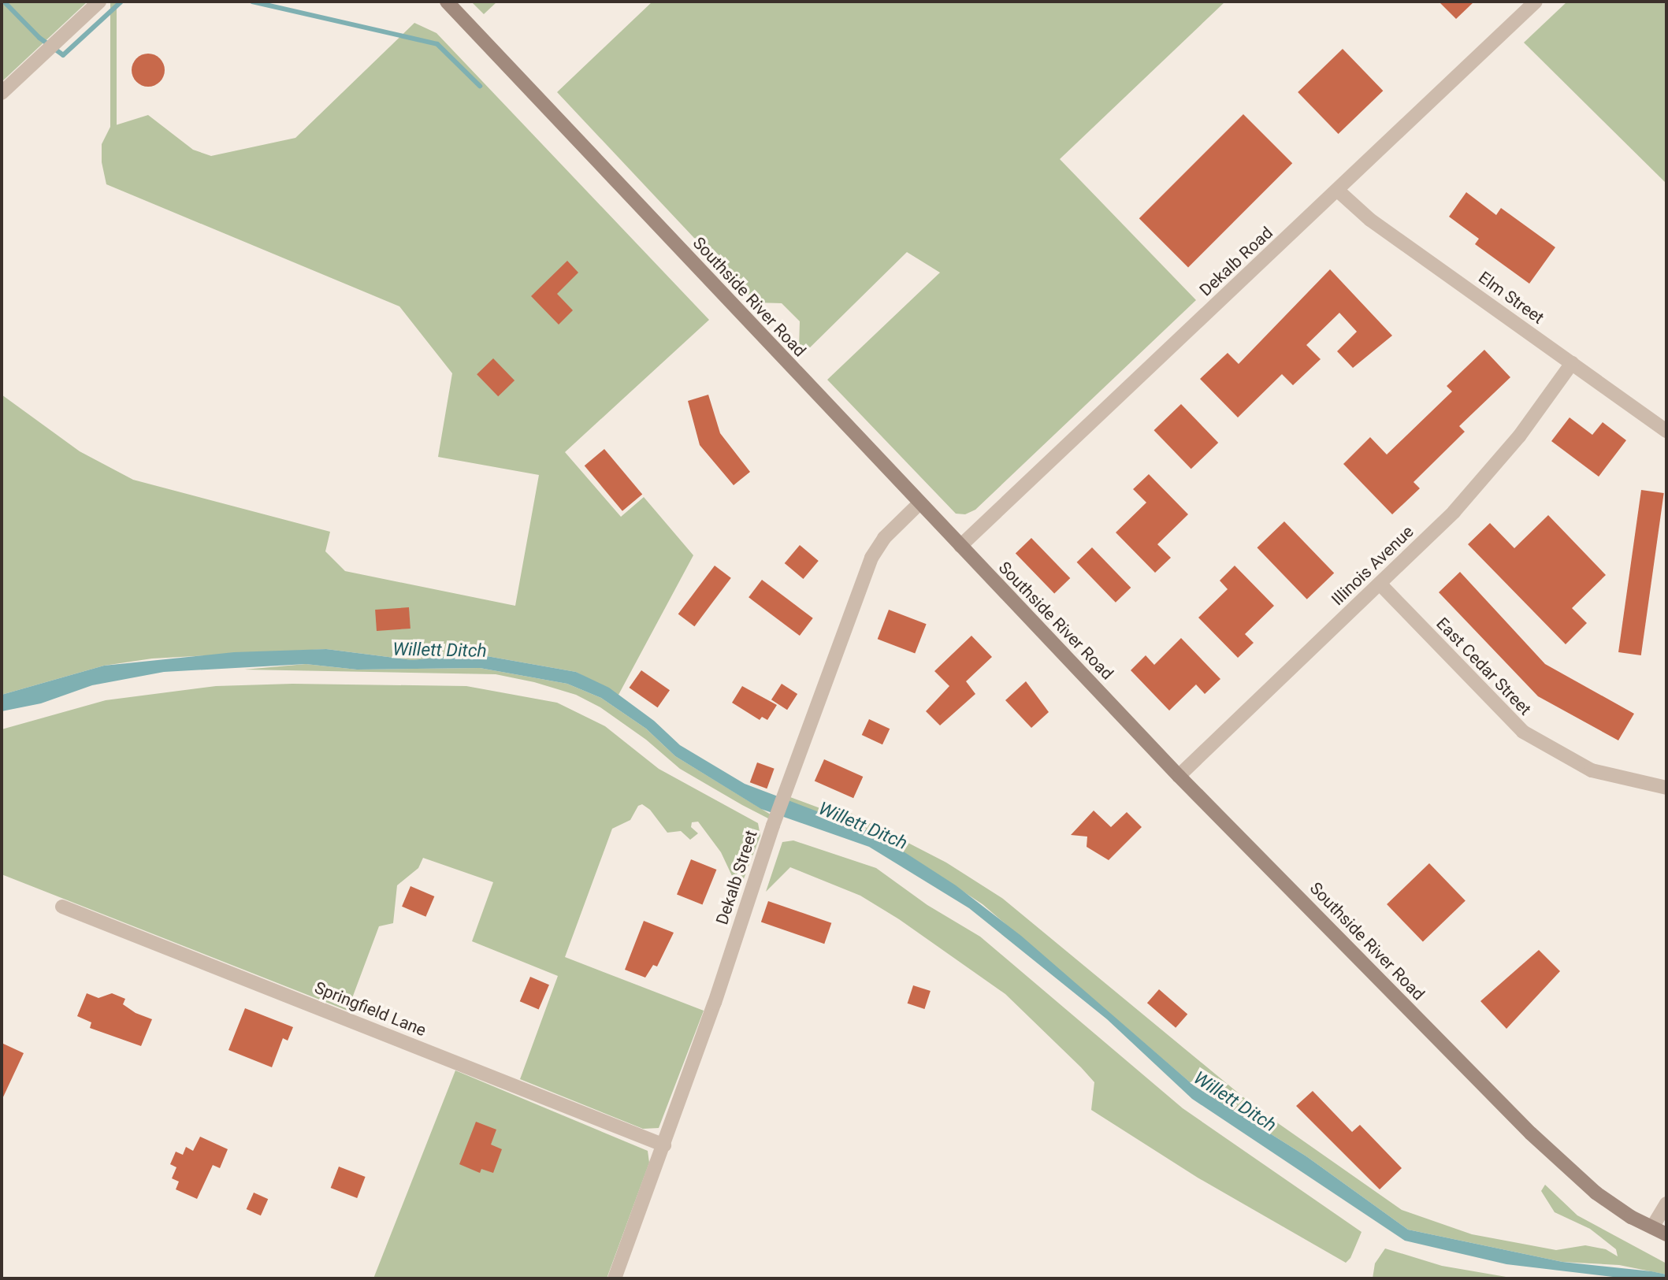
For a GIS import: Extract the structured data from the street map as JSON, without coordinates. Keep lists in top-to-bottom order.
{
  "streets": {
    "main road": ["Southside River Road"],
    "street": [
      "Dekalb Road",
      "Elm Street",
      "Illinois Avenue",
      "East Cedar Street",
      "Dekalb Street",
      "Springfield Lane"
    ]
  },
  "crossings": [
    ["Dekalb Road", "Southside River Road"],
    ["Dekalb Road", "Elm Street"],
    ["Southside River Road", "Illinois Avenue"],
    ["Southside River Road", "Dekalb Street"],
    ["Elm Street", "Illinois Avenue"],
    ["Illinois Avenue", "East Cedar Street"],
    ["Dekalb Street", "Springfield Lane"]
  ],
  "water": ["Willett Ditch"]
}
